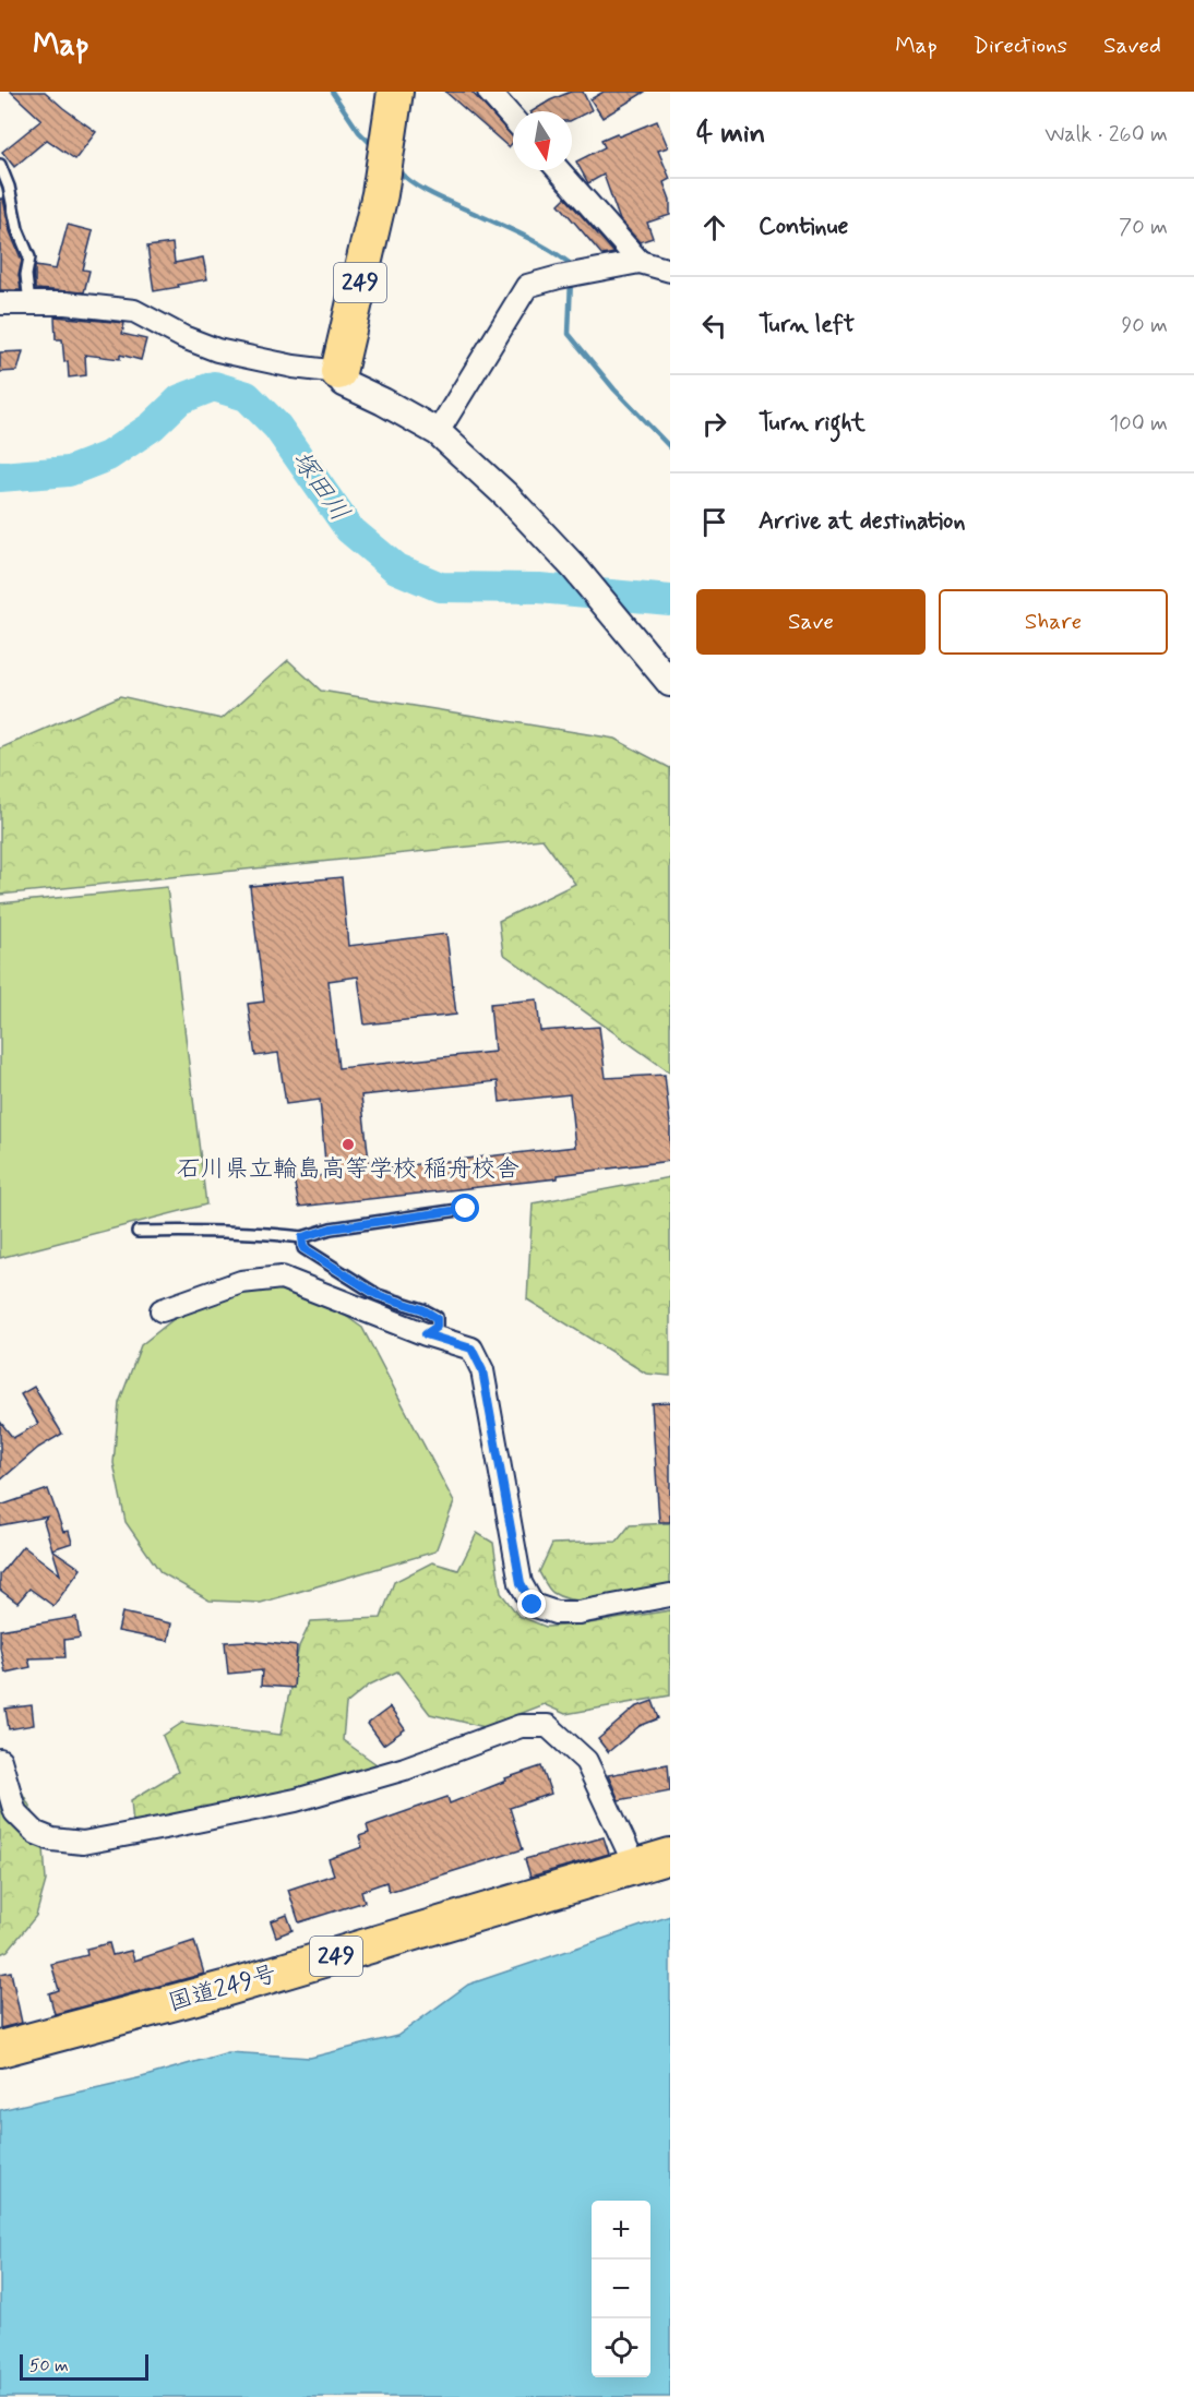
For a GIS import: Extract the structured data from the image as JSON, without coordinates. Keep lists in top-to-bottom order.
{
  "streets": {
    "highway": ["249", "国道249号"]
  },
  "water": ["塚田川"],
  "places": ["石川県立輪島高等学校 稲舟校舎"],
  "scale_bar": "50 m",
  "north": "bottom",
  "page": {
    "header": "Map",
    "nav": ["Map", "Directions", "Saved"],
    "heading": ["4 min", "Walk · 260 m"],
    "list": [
      ["Continue", "70 m"],
      ["Turn left", "90 m"],
      ["Turn right", "100 m"],
      "Arrive at destination"
    ],
    "buttons": ["Save", "Share"],
    "map_buttons": ["+", "−"],
    "scale": "50 m"
  }
}
